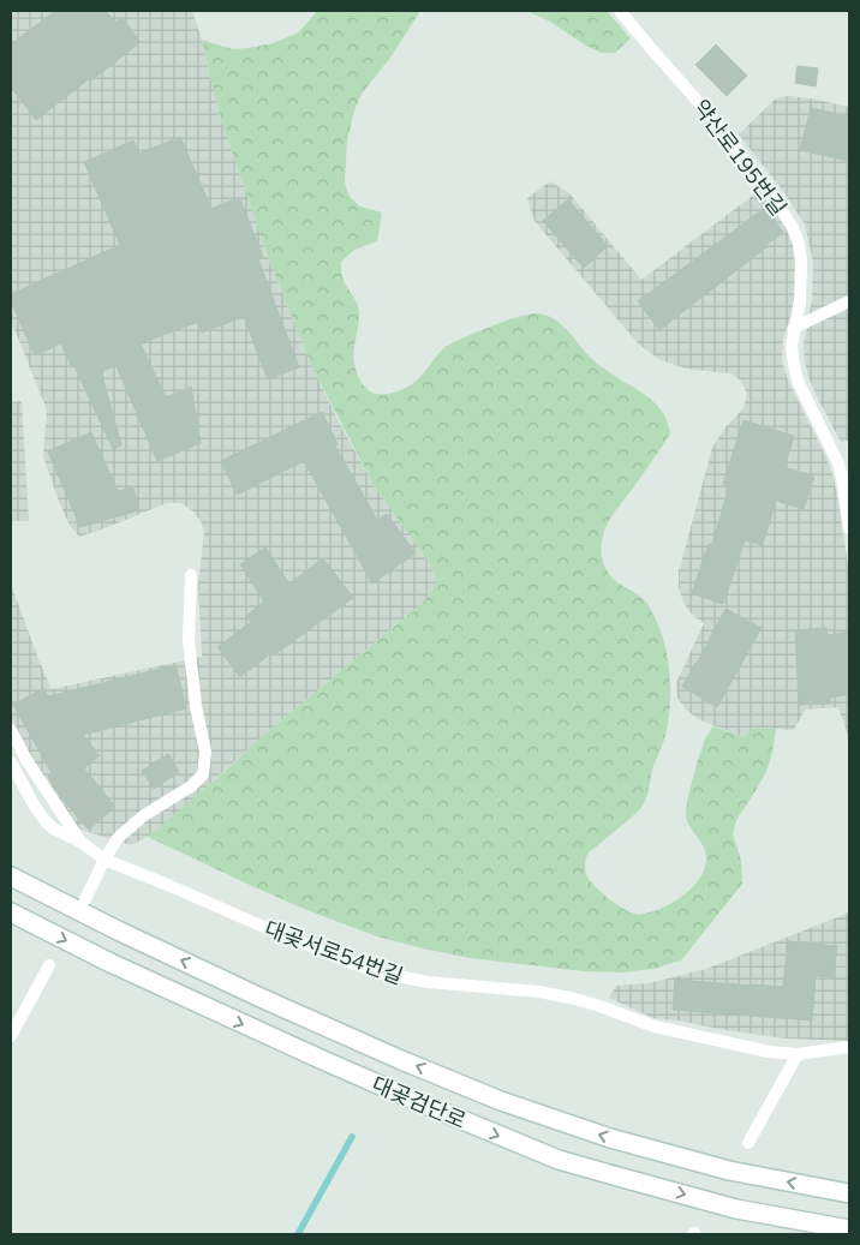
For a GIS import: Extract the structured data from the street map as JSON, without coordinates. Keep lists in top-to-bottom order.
{
  "streets": {
    "main road": ["대곶검단로"],
    "lane": ["약산로195번길", "대곶서로54번길"]
  }
}
